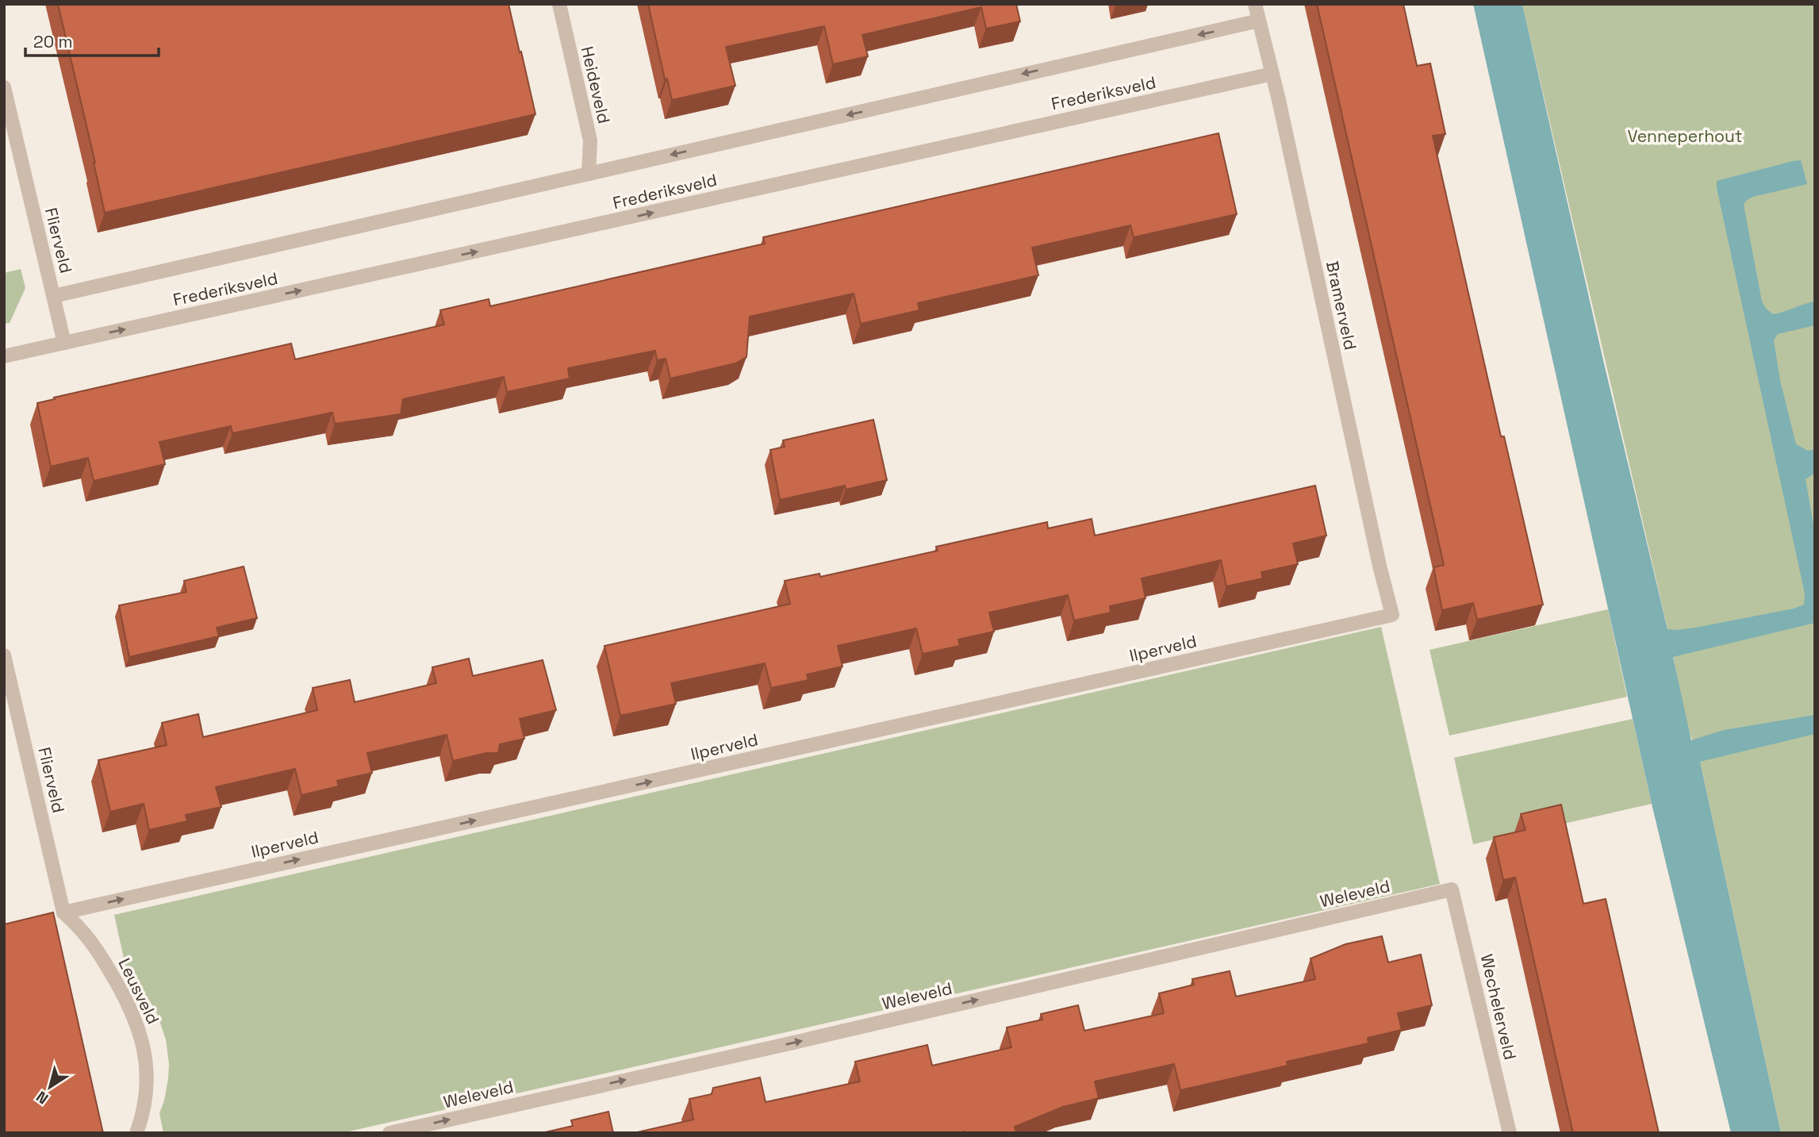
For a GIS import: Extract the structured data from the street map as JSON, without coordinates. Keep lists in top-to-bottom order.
{
  "streets": {
    "street": [
      "Heideveld",
      "Frederiksveld",
      "Flierveld",
      "Bramerveld",
      "Ilperveld",
      "Weleveld",
      "Leusveld",
      "Wechelerveld"
    ]
  },
  "crossings": [
    ["Heideveld", "Frederiksveld"],
    ["Frederiksveld", "Flierveld"],
    ["Frederiksveld", "Bramerveld"],
    ["Flierveld", "Ilperveld"],
    ["Flierveld", "Leusveld"],
    ["Bramerveld", "Ilperveld"],
    ["Ilperveld", "Leusveld"],
    ["Weleveld", "Wechelerveld"]
  ],
  "one_way": ["Ilperveld", "Weleveld"],
  "parks": ["Venneperhout"],
  "scale_bar": "20 m",
  "north": "bottom left"
}
